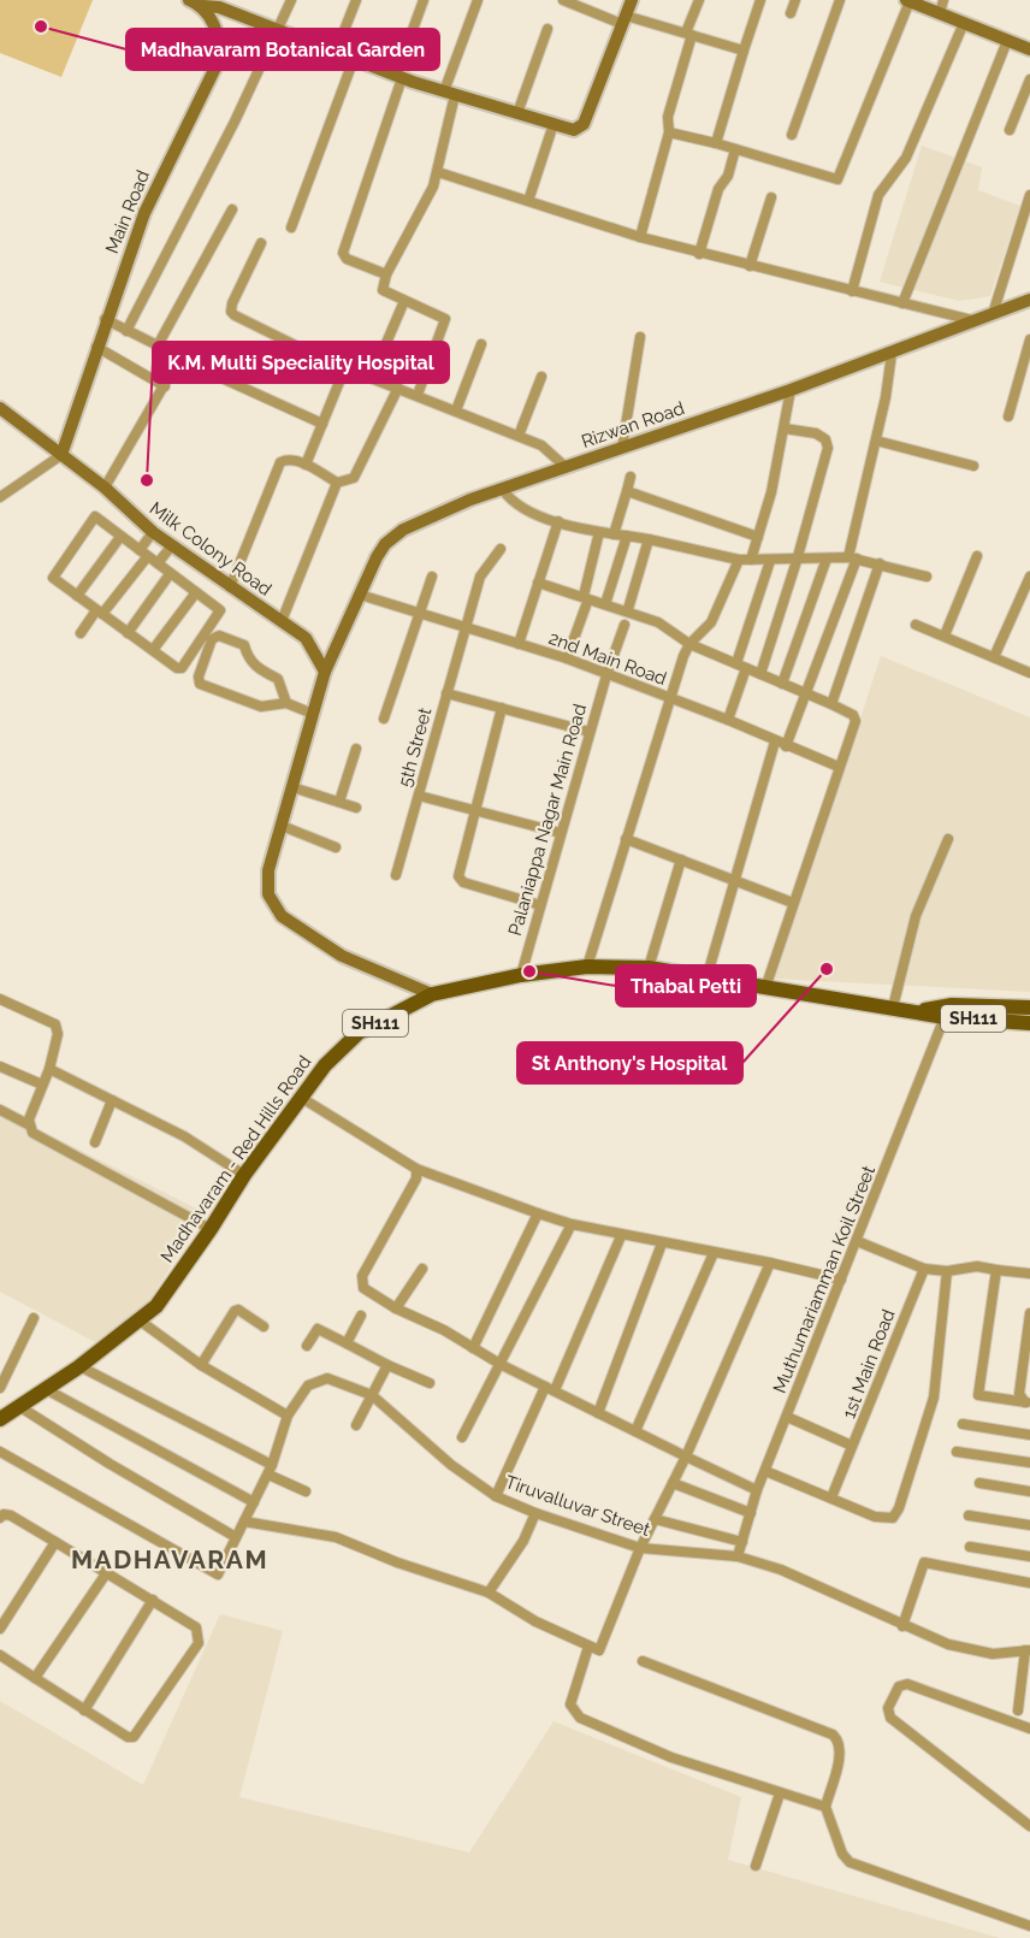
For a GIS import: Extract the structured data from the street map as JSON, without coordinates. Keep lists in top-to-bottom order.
{
  "streets": {
    "main road": ["SH111", "Madhavaram - Red Hills Road"],
    "street": [
      "Main Road",
      "Rizwan Road",
      "Milk Colony Road",
      "2nd Main Road",
      "5th Street",
      "Palaniappa Nagar Main Road",
      "Muthumariamman Koil Street",
      "1st Main Road",
      "Tiruvalluvar Street"
    ]
  },
  "crossings": [
    ["Main Road", "Milk Colony Road"],
    ["Rizwan Road", "Milk Colony Road"],
    ["Rizwan Road", "2nd Main Road"],
    ["Rizwan Road", "Madhavaram - Red Hills Road"],
    ["2nd Main Road", "5th Street"],
    ["2nd Main Road", "Palaniappa Nagar Main Road"],
    ["Palaniappa Nagar Main Road", "Madhavaram - Red Hills Road"],
    ["Madhavaram - Red Hills Road", "Muthumariamman Koil Street"],
    ["Muthumariamman Koil Street", "1st Main Road"],
    ["Muthumariamman Koil Street", "Tiruvalluvar Street"]
  ],
  "districts": ["MADHAVARAM"],
  "places": [
    "Madhavaram Botanical Garden",
    "K.M. Multi Speciality Hospital",
    "St Anthony's Hospital",
    "Thabal Petti"
  ]
}
